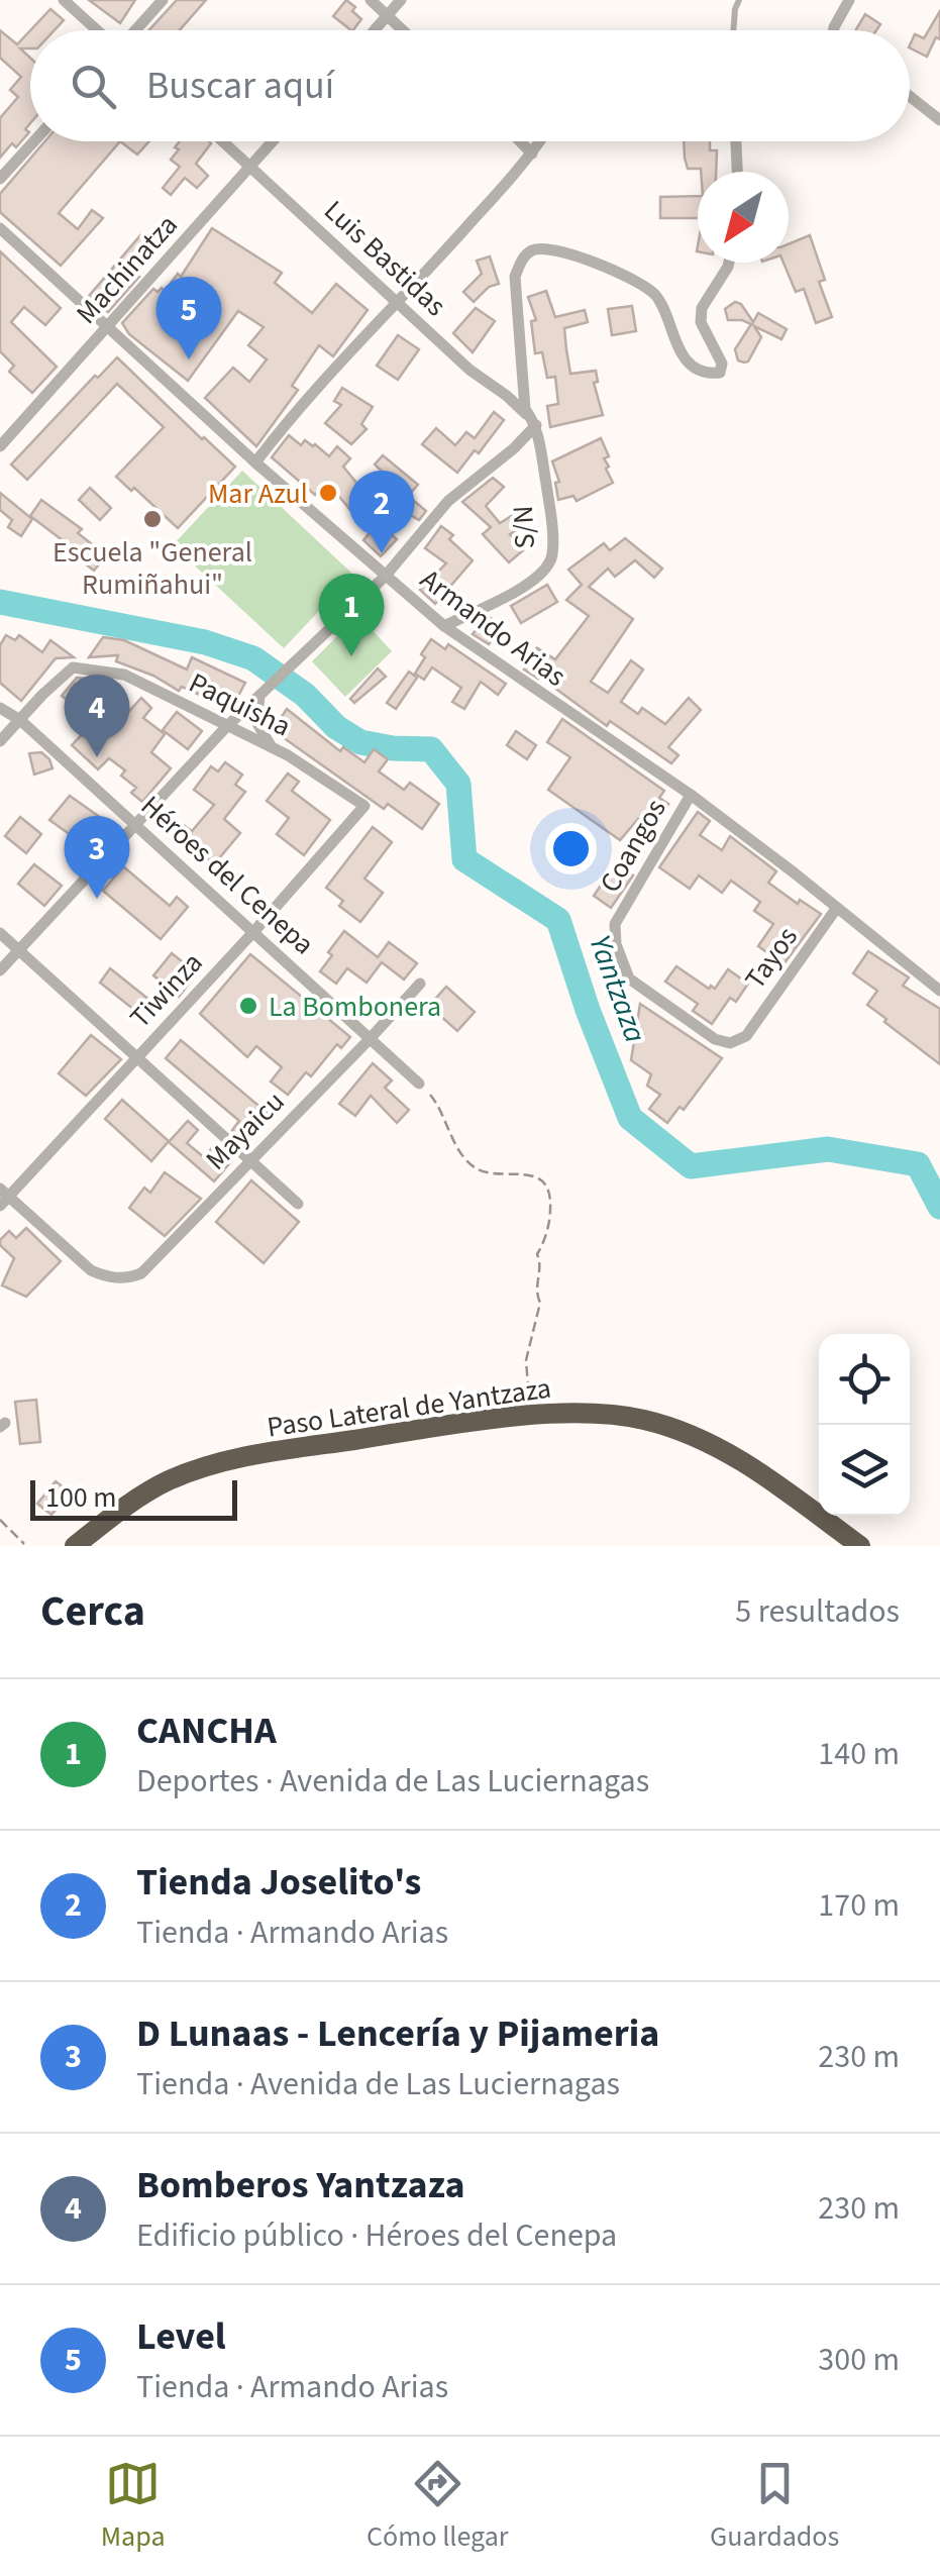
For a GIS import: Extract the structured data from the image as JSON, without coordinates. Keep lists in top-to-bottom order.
{
  "streets": {
    "highway": ["Paso Lateral de Yantzaza"],
    "street": [
      "Luis Bastidas",
      "Machinatza",
      "S/N",
      "Armando Arias",
      "Paquisha",
      "Coangos",
      "Héroes del Cenepa",
      "Tayos",
      "Tiwinza",
      "Mayaicu"
    ]
  },
  "crossings": [
    ["Luis Bastidas", "Machinatza"],
    ["Luis Bastidas", "S/N"],
    ["Machinatza", "Armando Arias"],
    ["S/N", "Armando Arias"],
    ["Armando Arias", "Coangos"],
    ["Armando Arias", "Tayos"],
    ["Paquisha", "Héroes del Cenepa"],
    ["Paquisha", "Tiwinza"],
    ["Coangos", "Tayos"],
    ["Héroes del Cenepa", "Tiwinza"],
    ["Héroes del Cenepa", "Mayaicu"],
    ["Tiwinza", "Mayaicu"]
  ],
  "water": ["Yantzaza"],
  "places": ["Mar Azul", "Escuela \"General Rumiñahui\"", "La Bombonera"],
  "scale_bar": "100 m",
  "north": "bottom left",
  "page": {
    "search": "Buscar aquí",
    "pins": [
      "5",
      "2",
      "1",
      "4",
      "3"
    ],
    "scale": "100 m",
    "heading": ["Cerca", "5 resultados"],
    "list": [
      {
        "mark": "1",
        "name": "CANCHA",
        "note": "Deportes · Avenida de Las Luciernagas",
        "value": "140 m"
      },
      {
        "mark": "2",
        "name": "Tienda Joselito's",
        "note": "Tienda · Armando Arias",
        "value": "170 m"
      },
      {
        "mark": "3",
        "name": "D Lunaas - Lencería y Pijameria",
        "note": "Tienda · Avenida de Las Luciernagas",
        "value": "230 m"
      },
      {
        "mark": "4",
        "name": "Bomberos Yantzaza",
        "note": "Edificio público · Héroes del Cenepa",
        "value": "230 m"
      },
      {
        "mark": "5",
        "name": "Level",
        "note": "Tienda · Armando Arias",
        "value": "300 m"
      }
    ],
    "nav": ["Mapa", "Cómo llegar", "Guardados"]
  }
}
